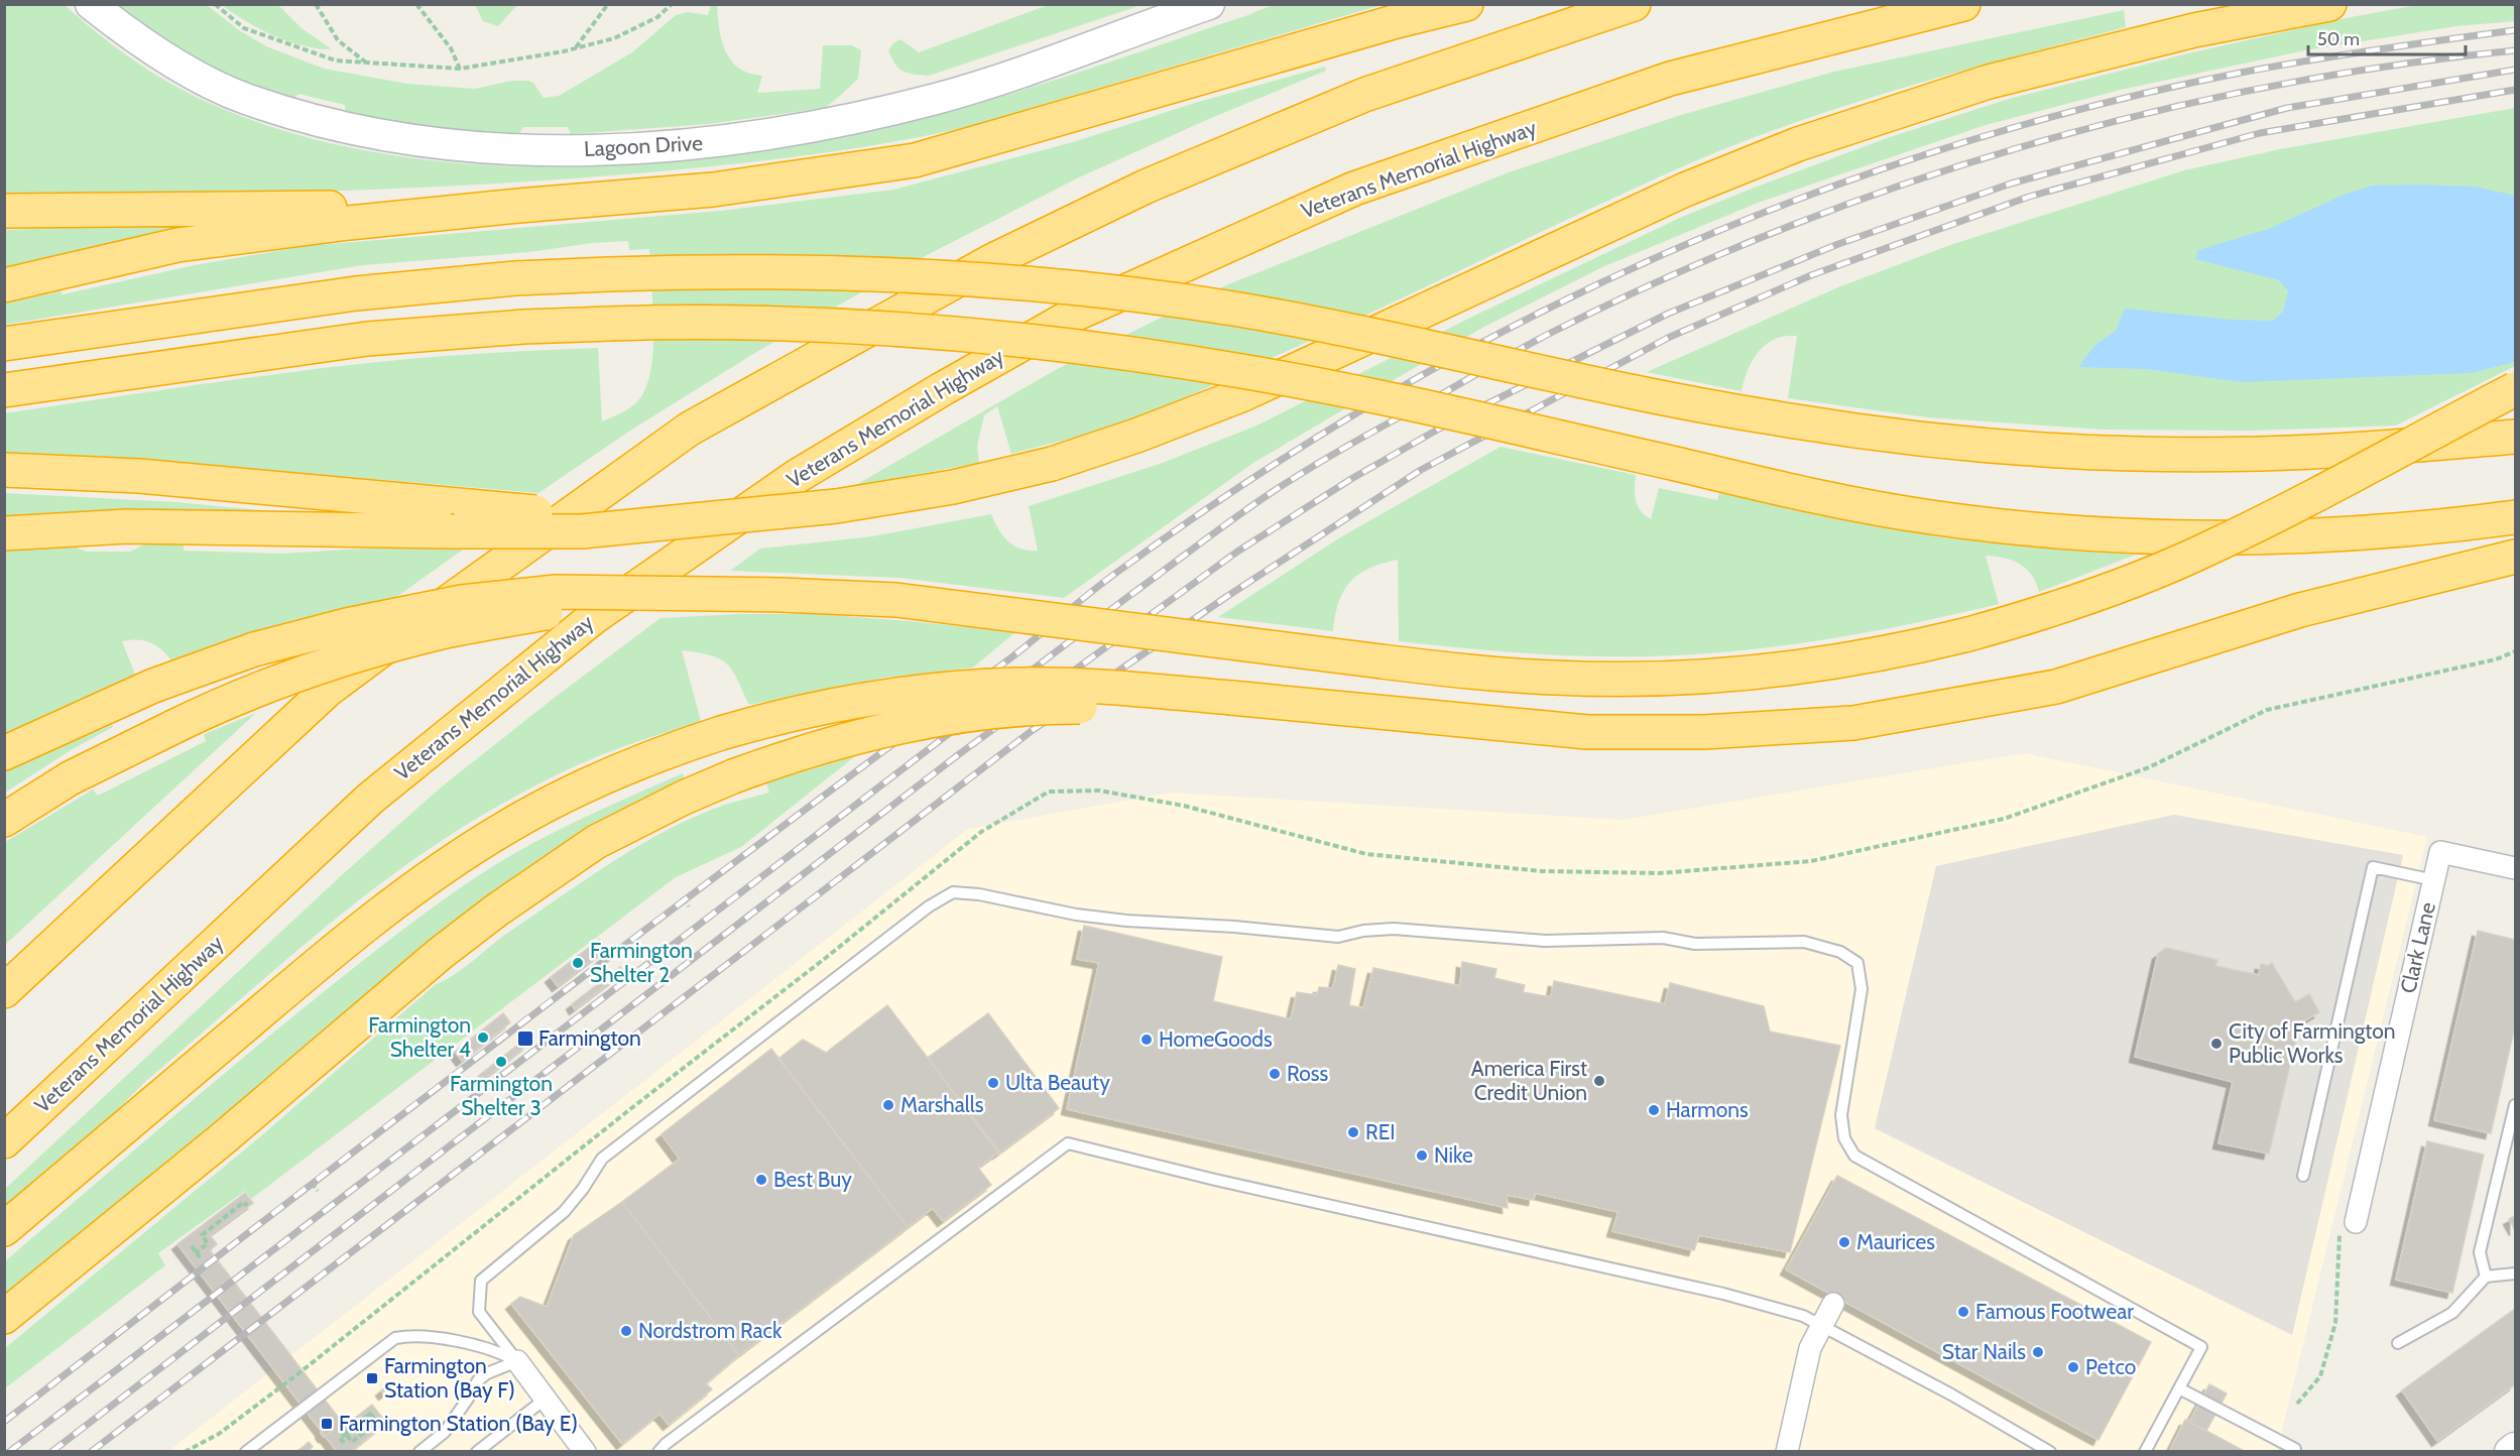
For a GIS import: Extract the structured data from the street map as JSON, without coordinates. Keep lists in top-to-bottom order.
{
  "streets": {
    "highway": ["Veterans Memorial Highway"],
    "street": ["Lagoon Drive", "Clark Lane"]
  },
  "places": {
    "other": [
      "Farmington Shelter 2",
      "Farmington Shelter 4",
      "HomeGoods",
      "City of Farmington Public Works",
      "Farmington Shelter 3",
      "Ross",
      "America First Credit Union",
      "Ulta Beauty",
      "Marshalls",
      "Harmons",
      "REI",
      "Nike",
      "Best Buy",
      "Maurices",
      "Famous Footwear",
      "Nordstrom Rack",
      "Star Nails",
      "Petco"
    ],
    "transit": ["Farmington", "Farmington Station (Bay F)", "Farmington Station (Bay E)"]
  },
  "scale_bar": "50 m"
}
